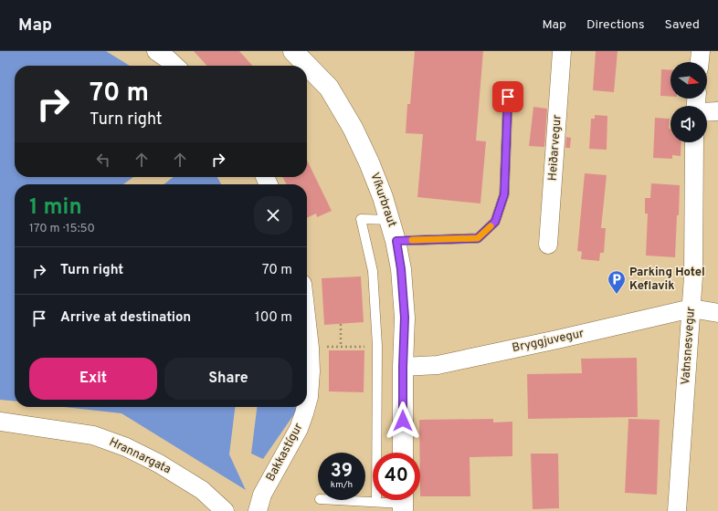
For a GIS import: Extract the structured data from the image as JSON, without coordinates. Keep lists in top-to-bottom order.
{
  "streets": {
    "street": [
      "Heiðarvegur",
      "Víkurbraut",
      "Bryggjuvegur",
      "Vatnsnesvegur",
      "Bakkastígur",
      "Hrannargata"
    ]
  },
  "crossings": [
    ["Víkurbraut", "Bryggjuvegur"],
    ["Bryggjuvegur", "Vatnsnesvegur"]
  ],
  "places": {
    "parking": ["Parking Hotel Keflavik"]
  },
  "north": "right",
  "page": {
    "header": "Map",
    "nav": ["Map", "Directions", "Saved"],
    "turn": ["70 m", "Turn right"],
    "heading": ["1 min", "170 m · 15:50"],
    "list": [
      {
        "name": "Turn right",
        "value": "70 m"
      },
      {
        "name": "Arrive at destination",
        "value": "100 m"
      }
    ],
    "buttons": ["Exit", "Share"],
    "speed": "39 km/h",
    "limit": "40"
  }
}
